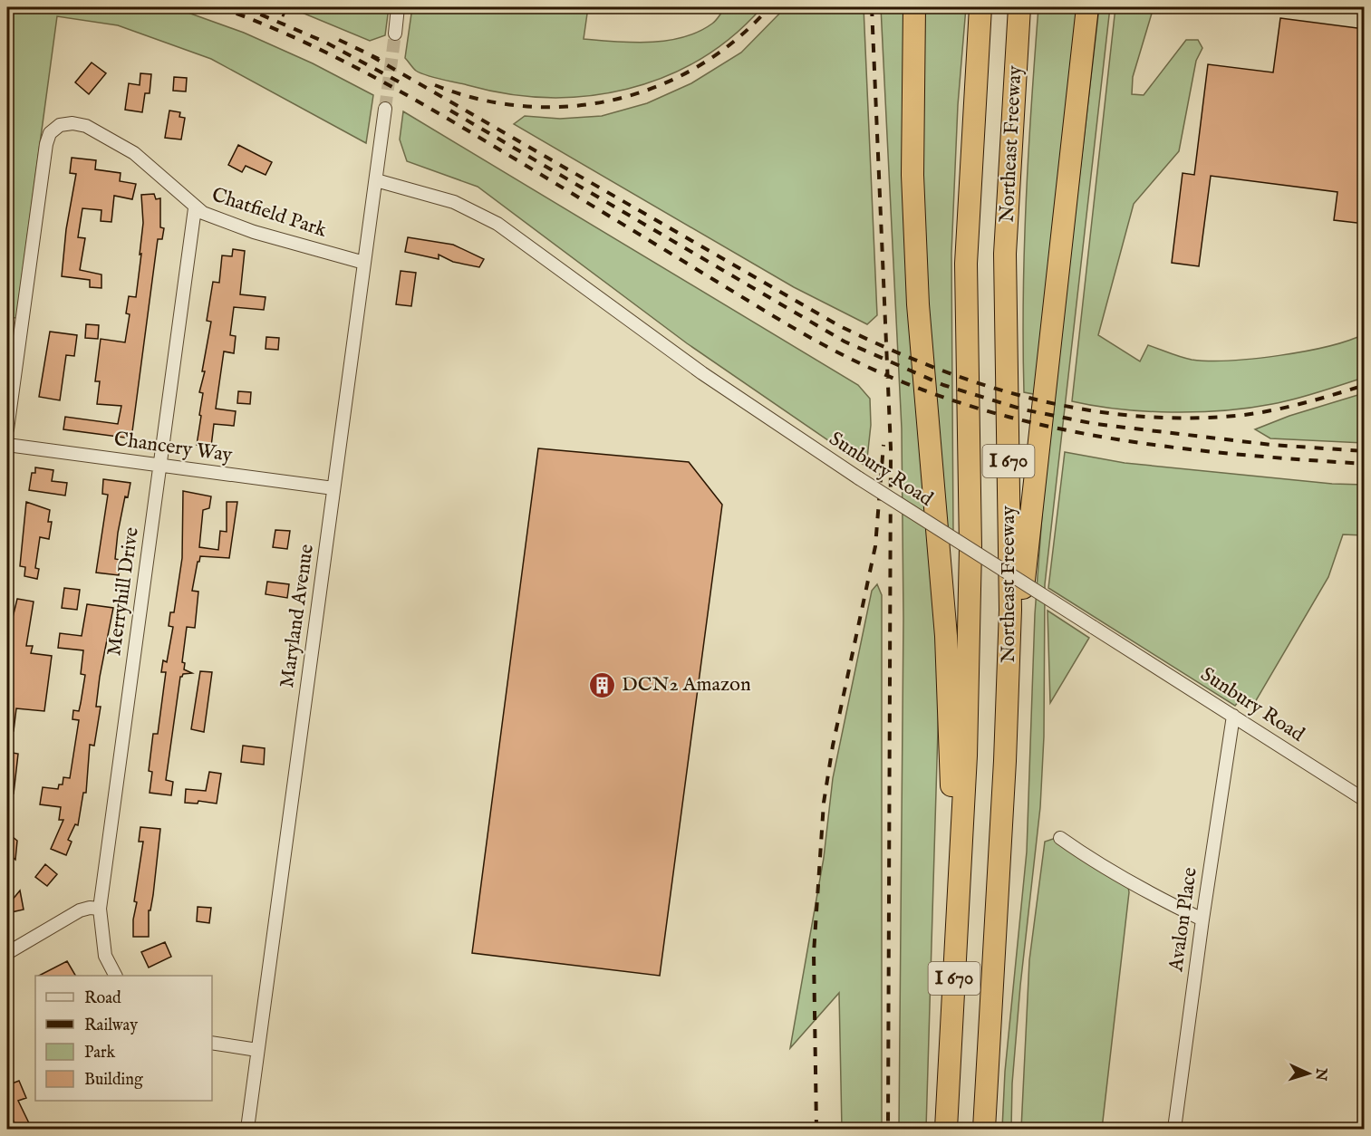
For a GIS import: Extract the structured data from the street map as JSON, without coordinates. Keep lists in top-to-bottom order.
{
  "streets": {
    "highway": ["Northeast Freeway", "I 670"],
    "street": [
      "Chatfield Park",
      "Chancery Way",
      "Sunbury Road",
      "Merryhill Drive",
      "Maryland Avenue",
      "Avalon Place"
    ]
  },
  "crossings": [
    ["Chatfield Park", "Merryhill Drive"],
    ["Chatfield Park", "Maryland Avenue"],
    ["Chancery Way", "Merryhill Drive"],
    ["Chancery Way", "Maryland Avenue"],
    ["Sunbury Road", "Maryland Avenue"],
    ["Sunbury Road", "Avalon Place"]
  ],
  "places": {
    "building": ["DCN2 Amazon"]
  },
  "legend": [
    "Road",
    "Railway",
    "Park",
    "Building"
  ],
  "north": "right"
}
